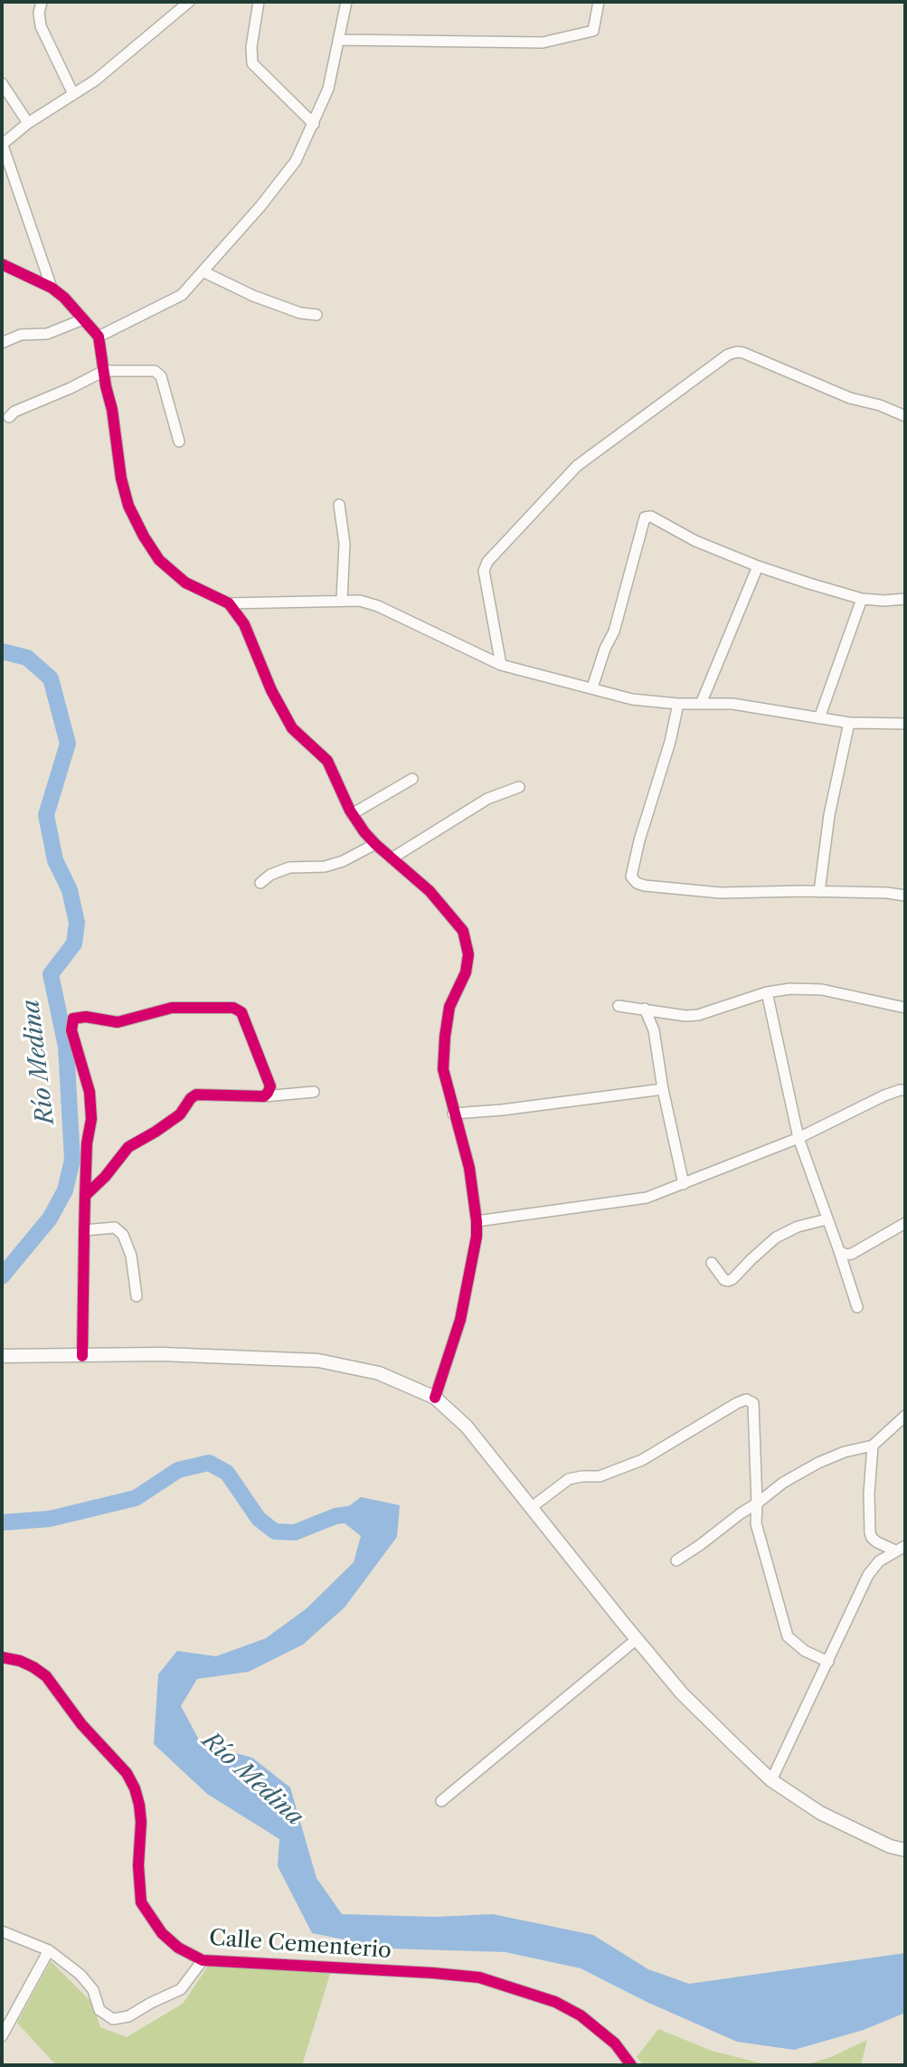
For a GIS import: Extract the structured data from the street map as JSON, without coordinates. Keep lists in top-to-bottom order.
{
  "streets": {
    "street": ["Calle Cementerio"]
  },
  "water": ["Río Medina"]
}
